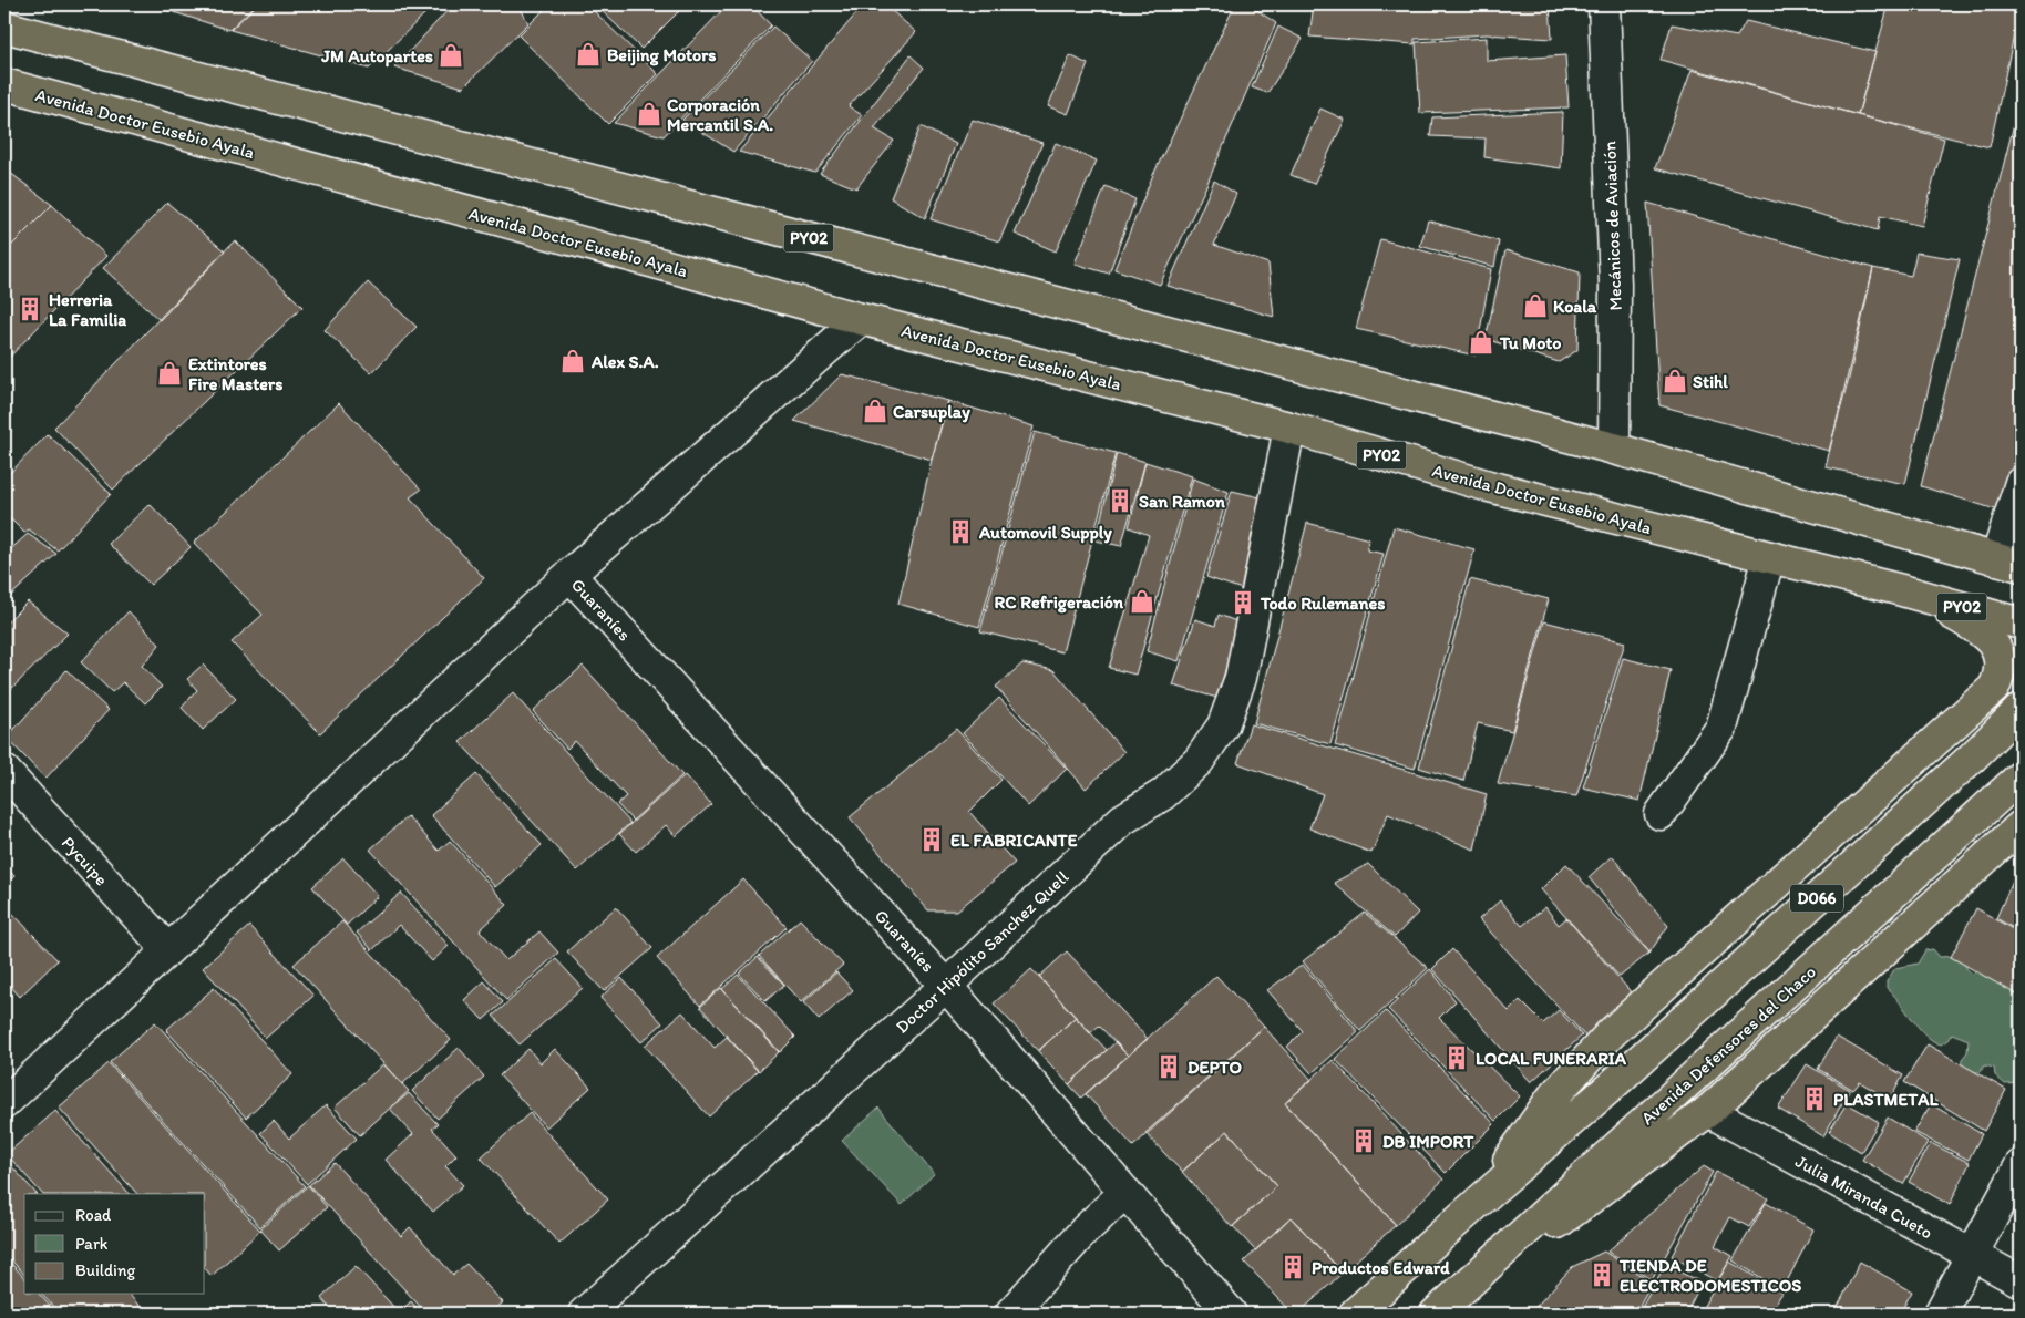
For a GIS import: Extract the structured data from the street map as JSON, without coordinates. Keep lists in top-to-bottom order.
{
  "streets": {
    "highway": [
      "Avenida Doctor Eusebio Ayala",
      "PY02",
      "D066",
      "Avenida Defensores del Chaco"
    ],
    "street": [
      "Mecánicos de Aviación",
      "Guaraníes",
      "Pycuipe",
      "Doctor Hipólito Sanchez Quell",
      "Julia Miranda Cueto"
    ]
  },
  "crossings": [
    ["Avenida Doctor Eusebio Ayala", "Doctor Hipólito Sanchez Quell"],
    ["Mecánicos de Aviación", "PY02"],
    ["Guaraníes", "Doctor Hipólito Sanchez Quell"]
  ],
  "places": {
    "shop": [
      "Beijing Motors",
      "JM Autopartes",
      "Corporación Mercantil S.A.",
      "Koala",
      "Tu Moto",
      "Alex S.A.",
      "Extintores Fire Masters",
      "Stihl",
      "Carsuplay",
      "RC Refrigeración"
    ],
    "building": [
      "Herreria La Familia",
      "San Ramon",
      "Automovil Supply",
      "Todo Rulemanes",
      "EL FABRICANTE",
      "LOCAL FUNERARIA",
      "DEPTO",
      "PLASTMETAL",
      "DB IMPORT",
      "Productos Edward",
      "TIENDA DE ELECTRODOMESTICOS"
    ]
  },
  "legend": ["Road", "Park", "Building"]
}
